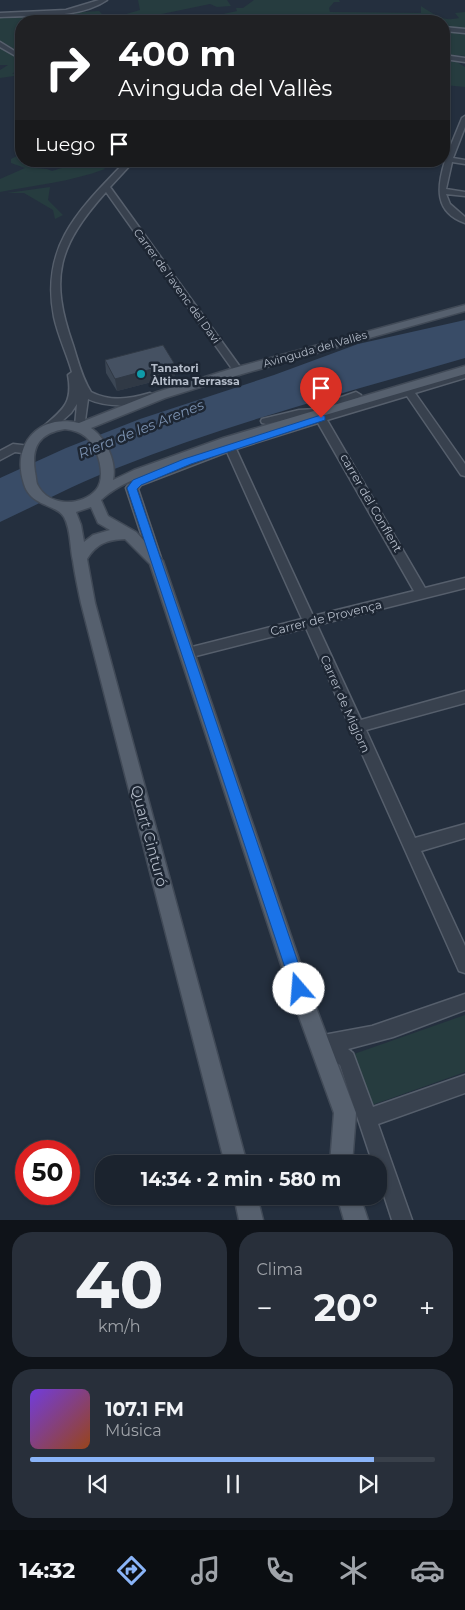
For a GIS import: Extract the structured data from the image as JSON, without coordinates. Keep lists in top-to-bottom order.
{
  "streets": {
    "main road": ["Avinguda del Vallès", "Quart Cinturó"],
    "street": [
      "Carrer de l'avenc del Davi",
      "carrer del Conflent",
      "Carrer de Provença",
      "Carrer de Migjorn"
    ]
  },
  "crossings": [
    ["Carrer de l'avenc del Davi", "Avinguda del Vallès"],
    ["Avinguda del Vallès", "Quart Cinturó"],
    ["carrer del Conflent", "Carrer de Provença"],
    ["Carrer de Provença", "Carrer de Migjorn"]
  ],
  "water": ["Riera de les Arenes"],
  "places": ["Tanatori Àltima Terrassa"],
  "page": {
    "turn": ["400 m", "Avinguda del Vallès"],
    "then": "Luego",
    "limit": "50",
    "trip": "14:34 · 2 min · 580 m",
    "tile": [
      ["40", "km/h"],
      "Clima"
    ],
    "heat": ["−", "20°", "+"],
    "song": ["107.1 FM", "Música"],
    "tabs": "14:32"
  }
}
